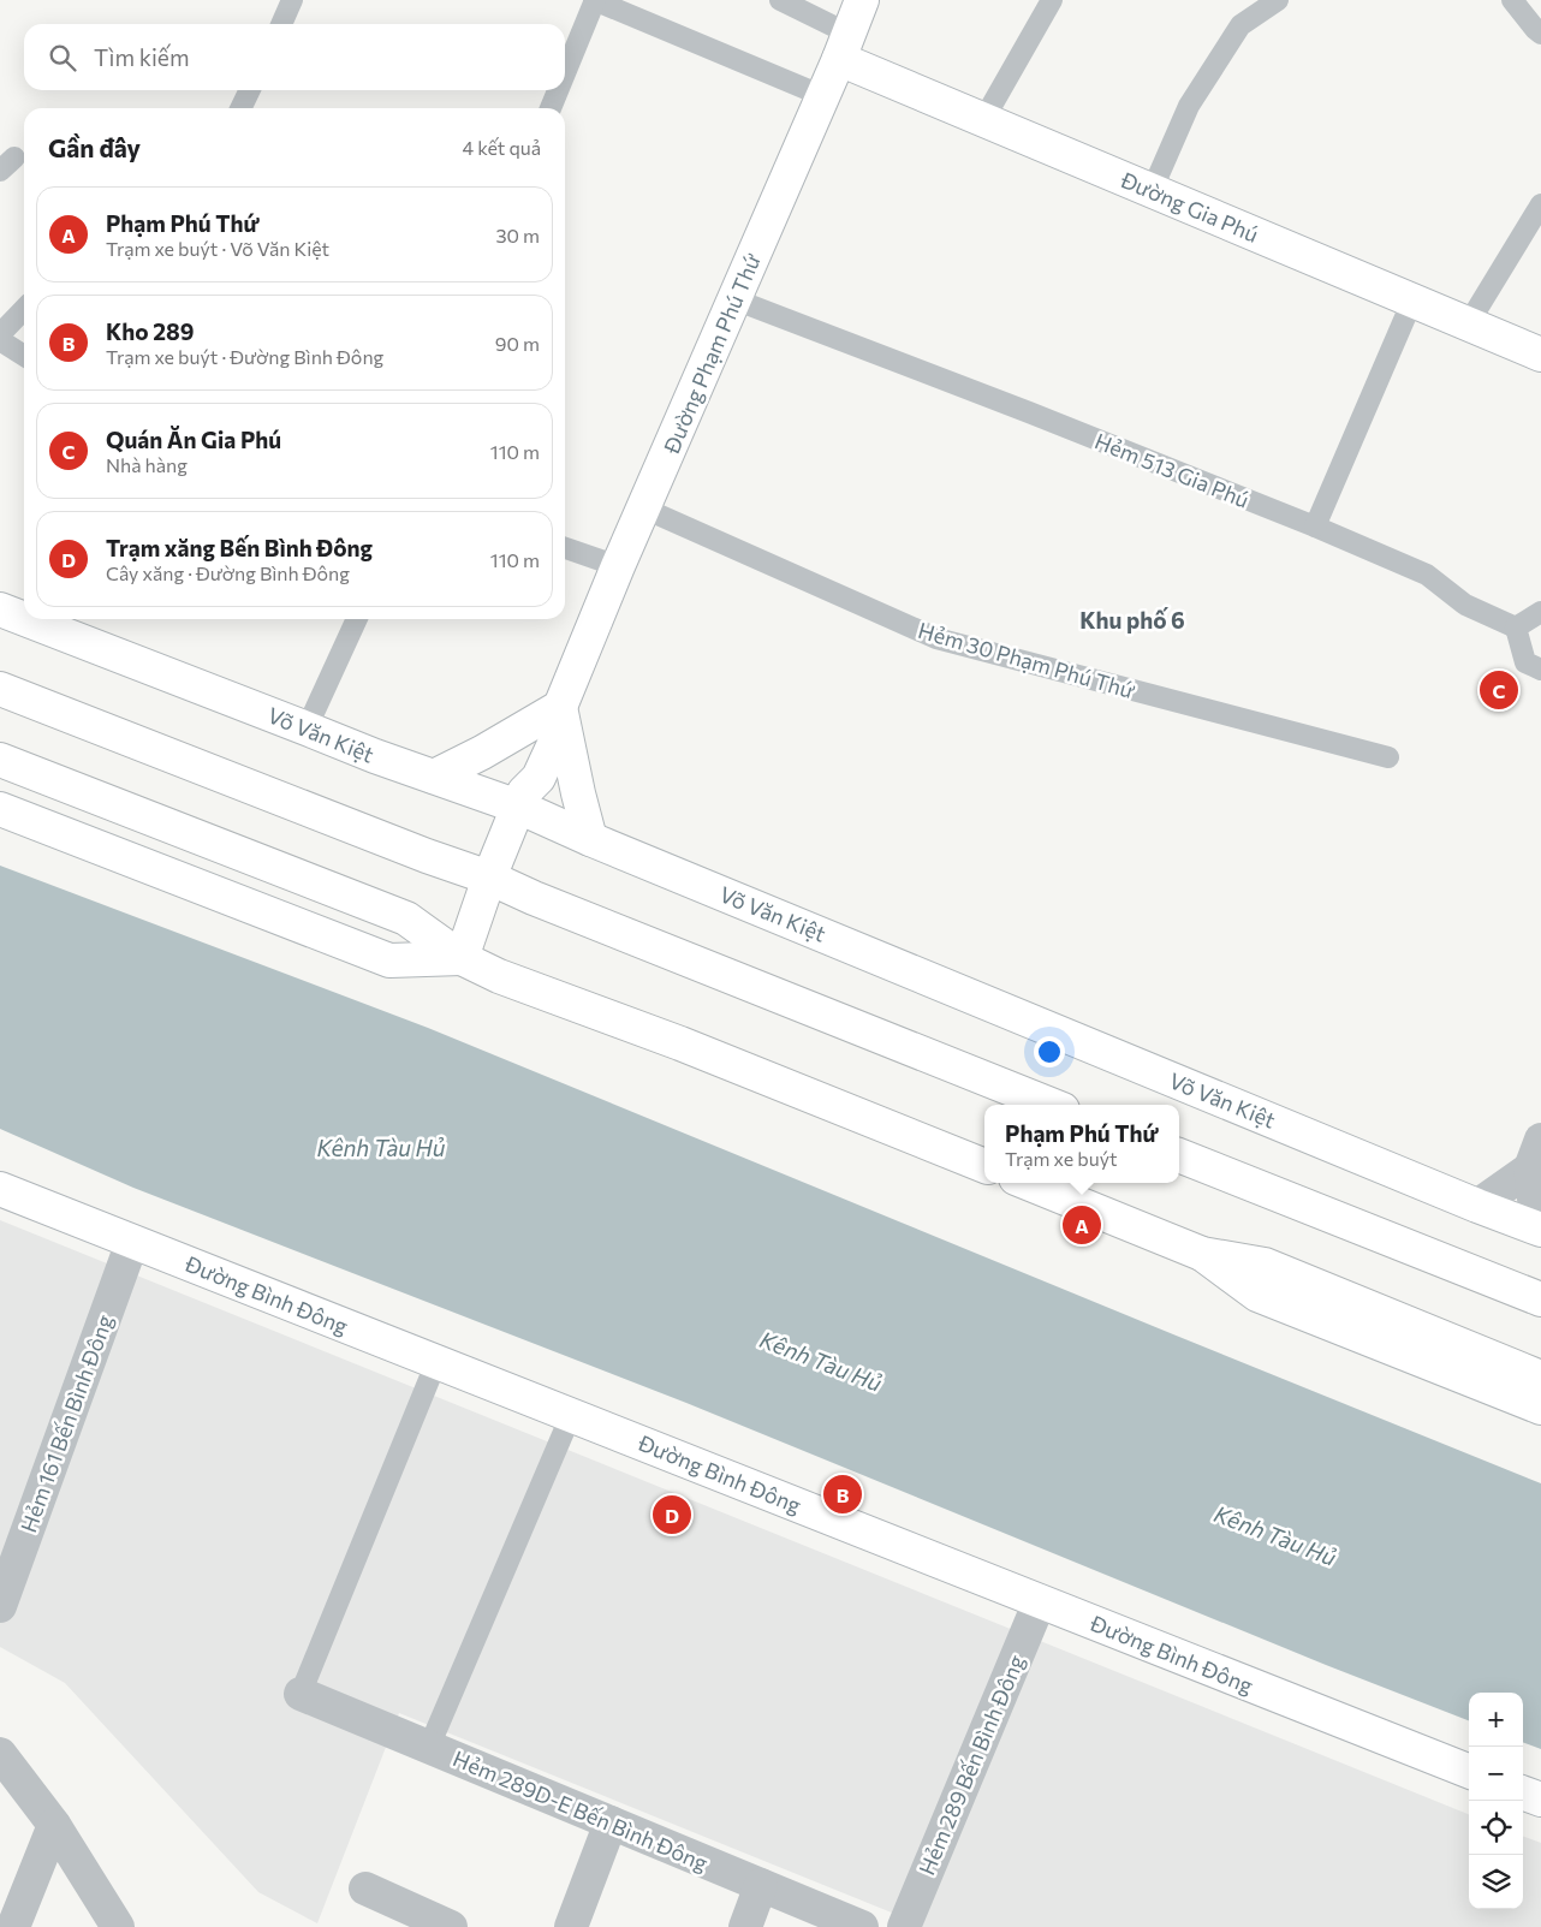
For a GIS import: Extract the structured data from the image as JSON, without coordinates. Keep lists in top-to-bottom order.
{
  "streets": {
    "main road": [
      "Đường Gia Phú",
      "Đường Phạm Phú Thứ",
      "Võ Văn Kiệt",
      "Đường Bình Đông"
    ],
    "street": ["Hẻm 161 Bến Bình Đông", "Hẻm 289 Bến Bình Đông", "Hẻm 289D-E Bến Bình Đông"],
    "lane": ["Hẻm 513 Gia Phú", "Hẻm 30 Phạm Phú Thứ"]
  },
  "crossings": [
    ["Đường Gia Phú", "Đường Phạm Phú Thứ"],
    ["Đường Phạm Phú Thứ", "Hẻm 513 Gia Phú"],
    ["Đường Phạm Phú Thứ", "Hẻm 30 Phạm Phú Thứ"],
    ["Đường Phạm Phú Thứ", "Võ Văn Kiệt"],
    ["Đường Bình Đông", "Hẻm 161 Bến Bình Đông"],
    ["Đường Bình Đông", "Hẻm 289 Bến Bình Đông"]
  ],
  "districts": ["Khu phố 6"],
  "water": ["Kênh Tàu Hủ"],
  "page": {
    "search": "Tìm kiếm",
    "heading": ["Gần đây", "4 kết quả"],
    "list": [
      {
        "mark": "A",
        "name": "Phạm Phú Thứ",
        "note": "Trạm xe buýt · Võ Văn Kiệt",
        "value": "30 m"
      },
      {
        "mark": "B",
        "name": "Kho 289",
        "note": "Trạm xe buýt · Đường Bình Đông",
        "value": "90 m"
      },
      {
        "mark": "C",
        "name": "Quán Ăn Gia Phú",
        "note": "Nhà hàng",
        "value": "110 m"
      },
      {
        "mark": "D",
        "name": "Trạm xăng Bến Bình Đông",
        "note": "Cây xăng · Đường Bình Đông",
        "value": "110 m"
      }
    ],
    "pins": [
      "C",
      "A",
      "B",
      "D"
    ],
    "popup": ["Phạm Phú Thứ", "Trạm xe buýt"],
    "map_buttons": ["+", "−"]
  }
}
